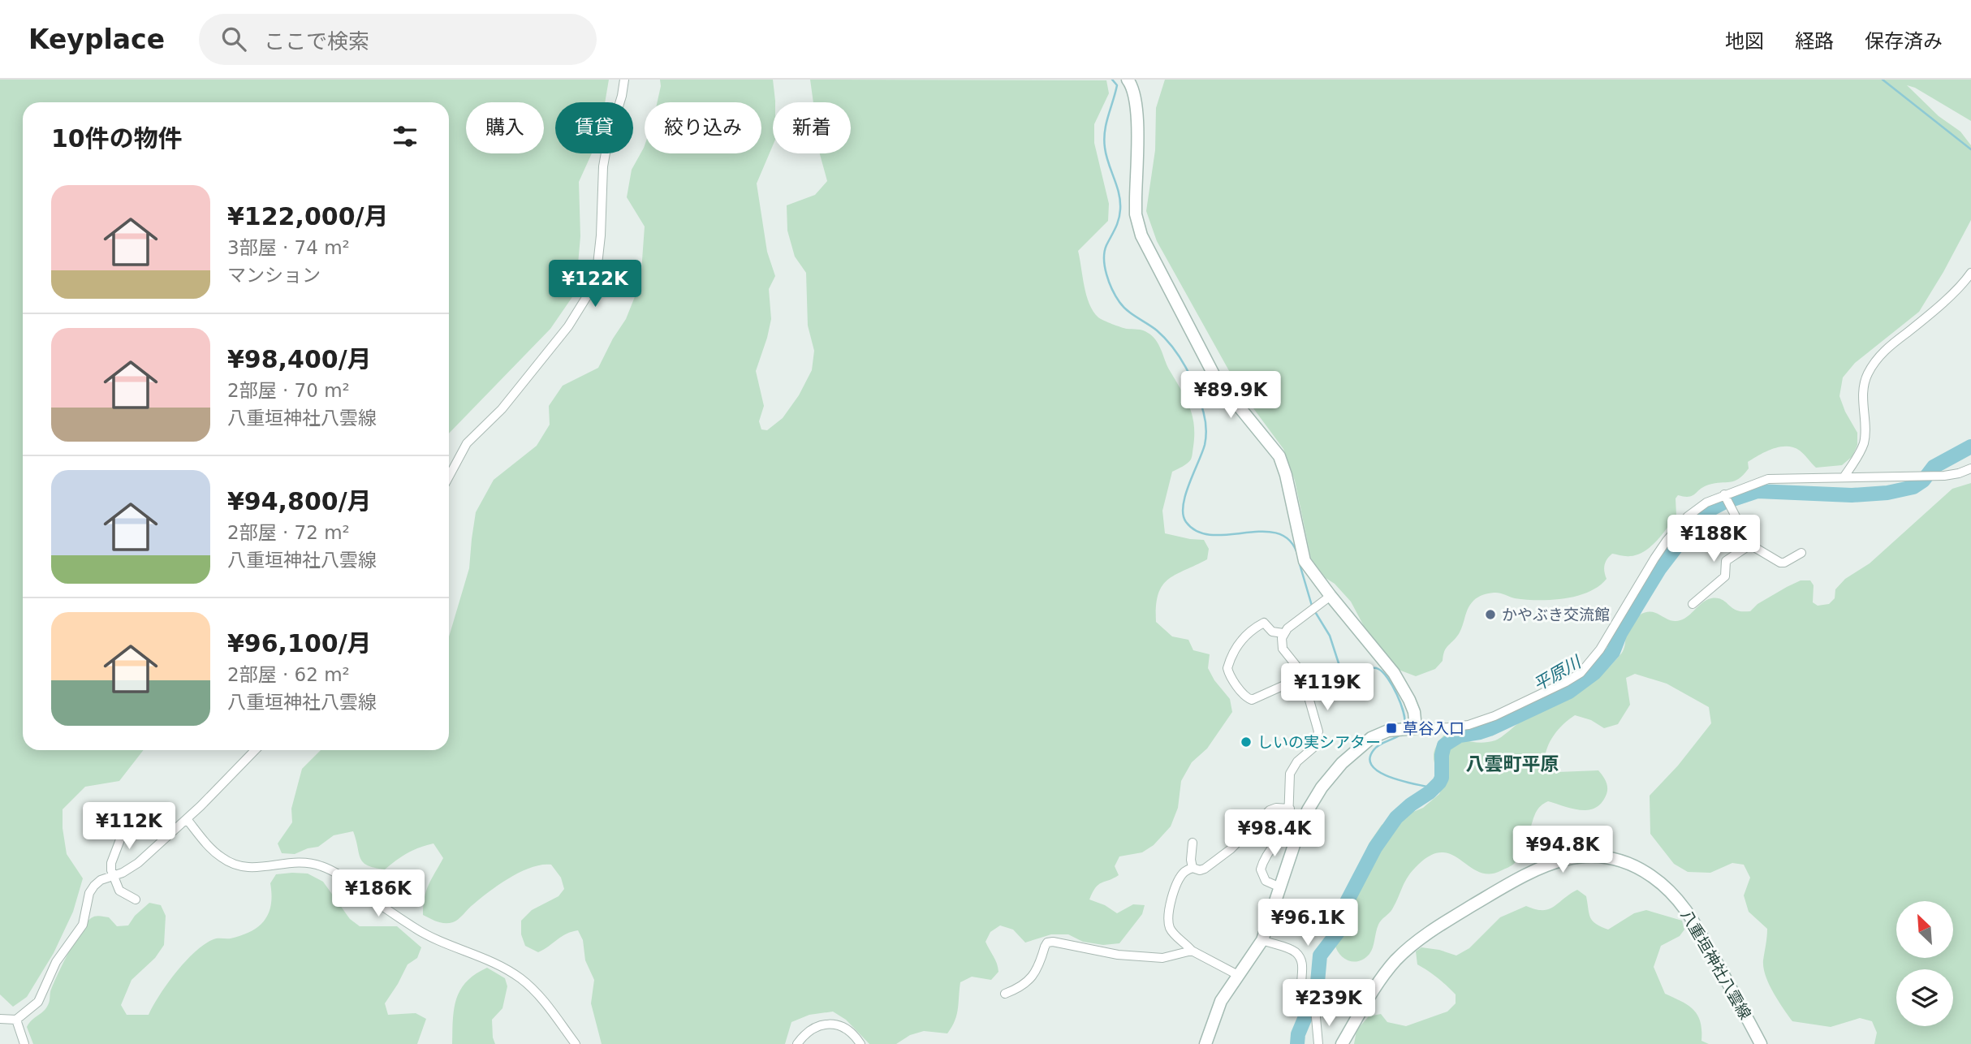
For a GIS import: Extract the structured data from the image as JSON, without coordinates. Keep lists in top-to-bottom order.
{
  "streets": {
    "main road": ["八重垣神社八雲線"]
  },
  "districts": ["八雲町平原"],
  "water": ["平原川"],
  "places": {
    "other": ["かやぶき交流館", "しいの実シアター"],
    "transit": ["草谷入口"]
  },
  "north": "top left",
  "page": {
    "header": "Keyplace",
    "search": "ここで検索",
    "nav": ["地図", "経路", "保存済み"],
    "chip": [
      "購入",
      "賃貸",
      "絞り込み",
      "新着"
    ],
    "heading": "10件の物件",
    "list": [
      {
        "name": "¥122,000/月",
        "note": "3部屋 · 74 m² · マンション"
      },
      {
        "name": "¥98,400/月",
        "note": "2部屋 · 70 m² · 八重垣神社八雲線"
      },
      {
        "name": "¥94,800/月",
        "note": "2部屋 · 72 m² · 八重垣神社八雲線"
      },
      {
        "name": "¥96,100/月",
        "note": "2部屋 · 62 m² · 八重垣神社八雲線"
      }
    ],
    "price": [
      "¥122K",
      "¥89.9K",
      "¥188K",
      "¥119K",
      "¥112K",
      "¥98.4K",
      "¥94.8K",
      "¥186K",
      "¥96.1K",
      "¥239K"
    ]
  }
}
